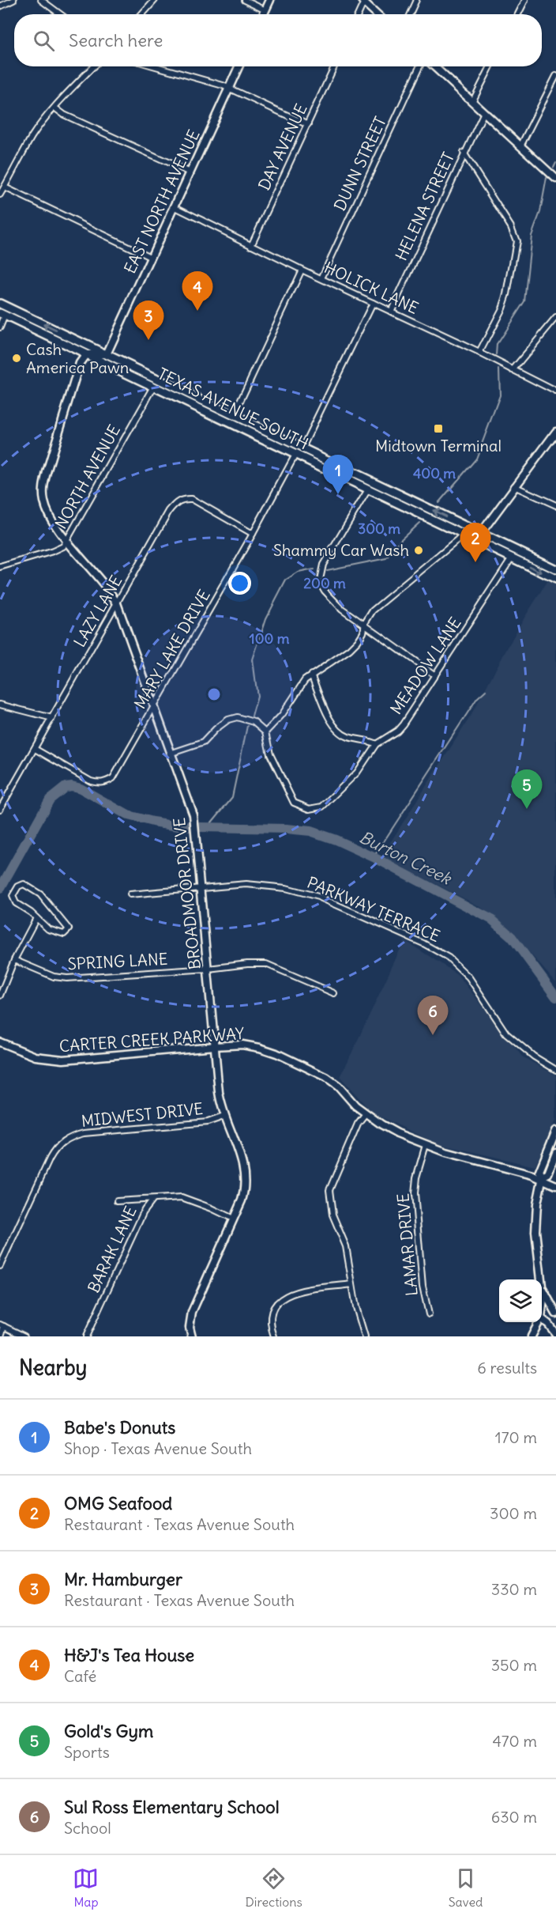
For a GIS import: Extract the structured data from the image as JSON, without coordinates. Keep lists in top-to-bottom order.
{
  "streets": {
    "main road": ["TEXAS AVENUE SOUTH"],
    "street": [
      "DAY AVENUE",
      "DUNN STREET",
      "EAST NORTH AVENUE",
      "HELENA STREET",
      "HOLICK LANE",
      "NORTH AVENUE",
      "LAZY LANE",
      "MARY LAKE DRIVE",
      "MEADOW LANE",
      "BROADMOOR DRIVE",
      "PARKWAY TERRACE",
      "SPRING LANE",
      "CARTER CREEK PARKWAY",
      "MIDWEST DRIVE",
      "LAMAR DRIVE",
      "BARAK LANE"
    ]
  },
  "crossings": [
    ["DAY AVENUE", "HOLICK LANE"],
    ["DUNN STREET", "HOLICK LANE"],
    ["EAST NORTH AVENUE", "HOLICK LANE"],
    ["EAST NORTH AVENUE", "TEXAS AVENUE SOUTH"],
    ["HELENA STREET", "HOLICK LANE"],
    ["TEXAS AVENUE SOUTH", "NORTH AVENUE"],
    ["TEXAS AVENUE SOUTH", "MARY LAKE DRIVE"],
    ["TEXAS AVENUE SOUTH", "MEADOW LANE"],
    ["TEXAS AVENUE SOUTH", "BROADMOOR DRIVE"],
    ["NORTH AVENUE", "BROADMOOR DRIVE"],
    ["LAZY LANE", "MARY LAKE DRIVE"],
    ["LAZY LANE", "BROADMOOR DRIVE"],
    ["MARY LAKE DRIVE", "BROADMOOR DRIVE"],
    ["BROADMOOR DRIVE", "PARKWAY TERRACE"],
    ["BROADMOOR DRIVE", "SPRING LANE"],
    ["BROADMOOR DRIVE", "CARTER CREEK PARKWAY"],
    ["BROADMOOR DRIVE", "MIDWEST DRIVE"],
    ["BROADMOOR DRIVE", "BARAK LANE"],
    ["CARTER CREEK PARKWAY", "LAMAR DRIVE"]
  ],
  "water": ["Burton Creek"],
  "places": {
    "other": ["Cash America Pawn", "Shammy Car Wash"],
    "transit": ["Midtown Terminal"]
  },
  "page": {
    "search": "Search here",
    "pins": [
      "4",
      "3",
      "1",
      "2",
      "5",
      "6"
    ],
    "heading": ["Nearby", "6 results"],
    "list": [
      {
        "mark": "1",
        "name": "Babe's Donuts",
        "note": "Shop · Texas Avenue South",
        "value": "170 m"
      },
      {
        "mark": "2",
        "name": "OMG Seafood",
        "note": "Restaurant · Texas Avenue South",
        "value": "300 m"
      },
      {
        "mark": "3",
        "name": "Mr. Hamburger",
        "note": "Restaurant · Texas Avenue South",
        "value": "330 m"
      },
      {
        "mark": "4",
        "name": "H&J's Tea House",
        "note": "Café",
        "value": "350 m"
      },
      {
        "mark": "5",
        "name": "Gold's Gym",
        "note": "Sports",
        "value": "470 m"
      },
      {
        "mark": "6",
        "name": "Sul Ross Elementary School",
        "note": "School",
        "value": "630 m"
      }
    ],
    "nav": ["Map", "Directions", "Saved"]
  },
  "rings": [
    "400 m",
    "300 m",
    "200 m",
    "100 m"
  ]
}
